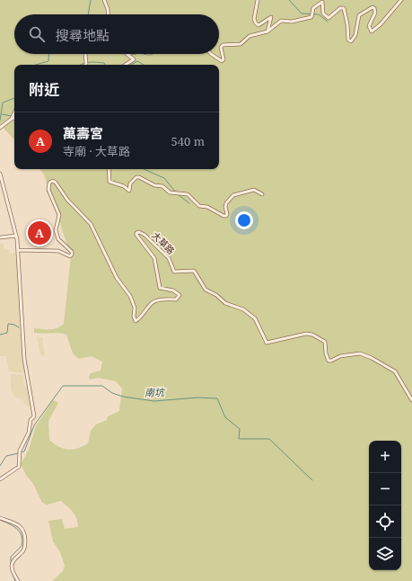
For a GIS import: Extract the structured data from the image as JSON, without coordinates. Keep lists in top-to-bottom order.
{
  "streets": {
    "street": ["大草路"]
  },
  "water": ["南坑"],
  "page": {
    "search": "搜尋地點",
    "heading": "附近",
    "list": [
      {
        "mark": "A",
        "name": "萬壽宮",
        "note": "寺廟 · 大草路",
        "value": "540 m"
      }
    ],
    "pins": "A",
    "map_buttons": ["+", "−"]
  }
}
